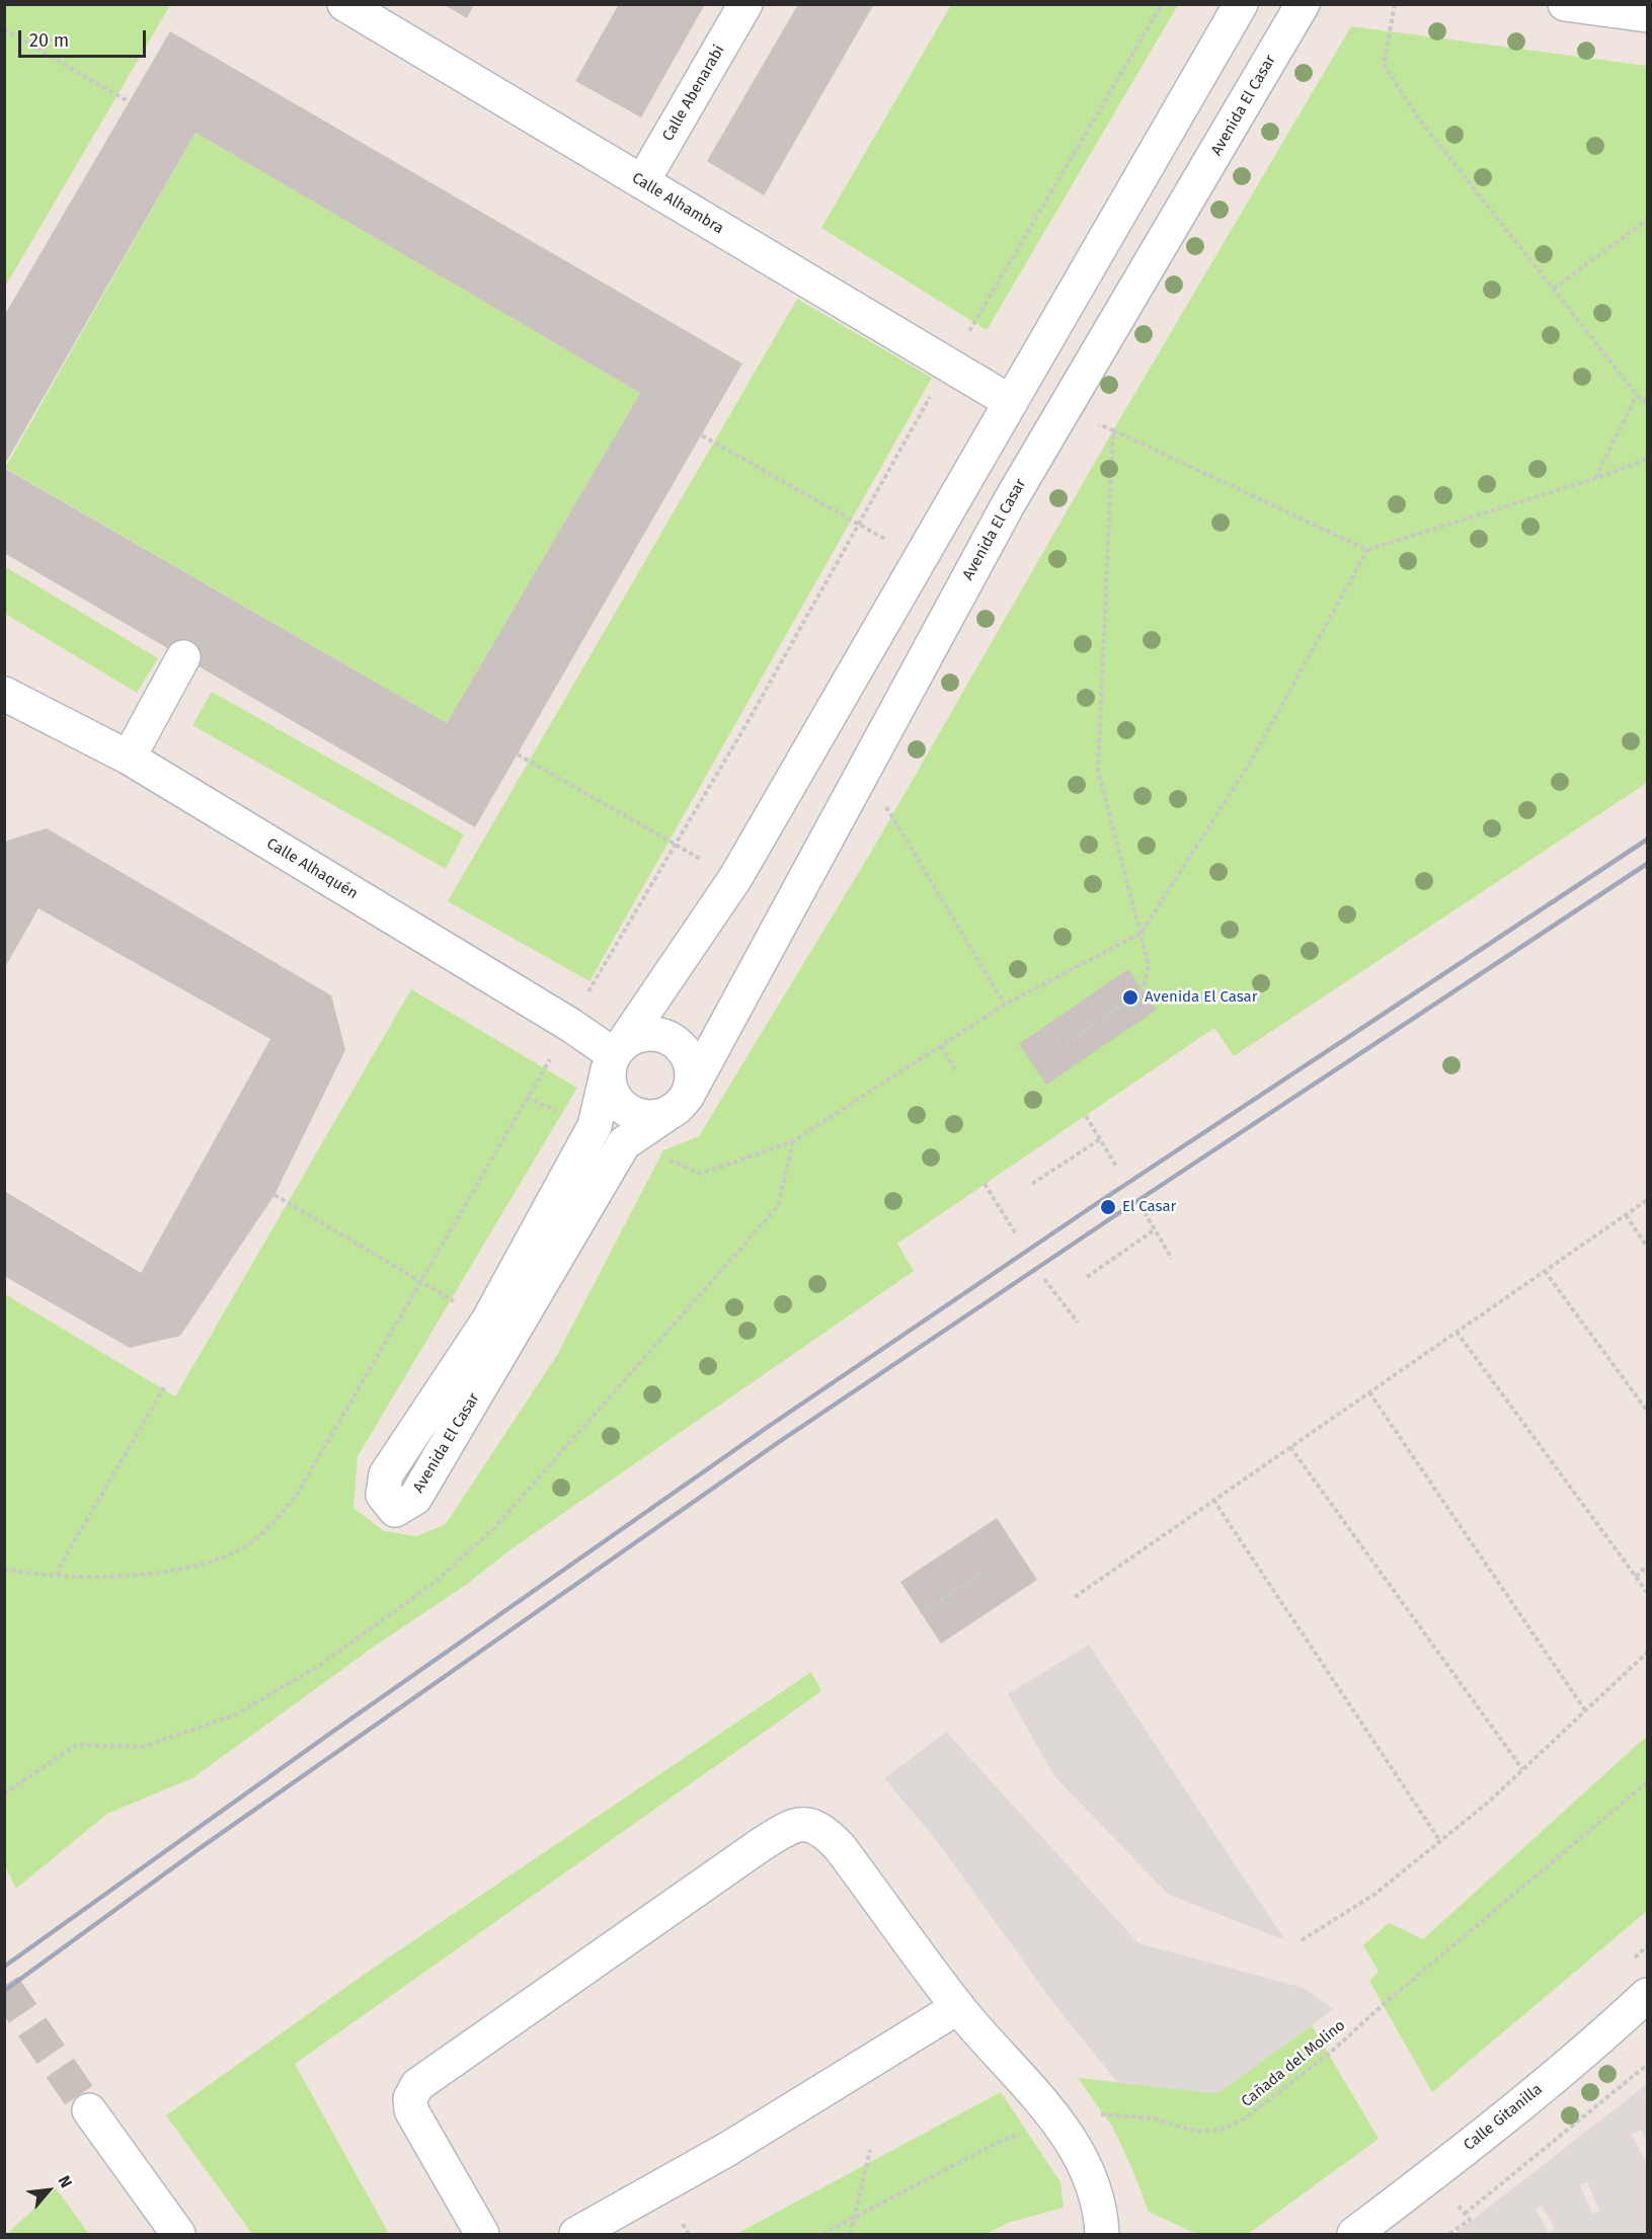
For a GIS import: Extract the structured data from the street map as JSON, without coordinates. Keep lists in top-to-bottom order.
{
  "streets": {
    "street": [
      "Calle Abenarabi",
      "Avenida El Casar",
      "Calle Alhambra",
      "Calle Alhaquén",
      "Calle Gitanilla"
    ],
    "path": ["Cañada del Molino"]
  },
  "crossings": [
    ["Calle Abenarabi", "Calle Alhambra"],
    ["Avenida El Casar", "Calle Alhambra"],
    ["Avenida El Casar", "Calle Alhaquén"]
  ],
  "places": ["Avenida El Casar", "El Casar"],
  "scale_bar": "20 m",
  "north": "top right"
}
